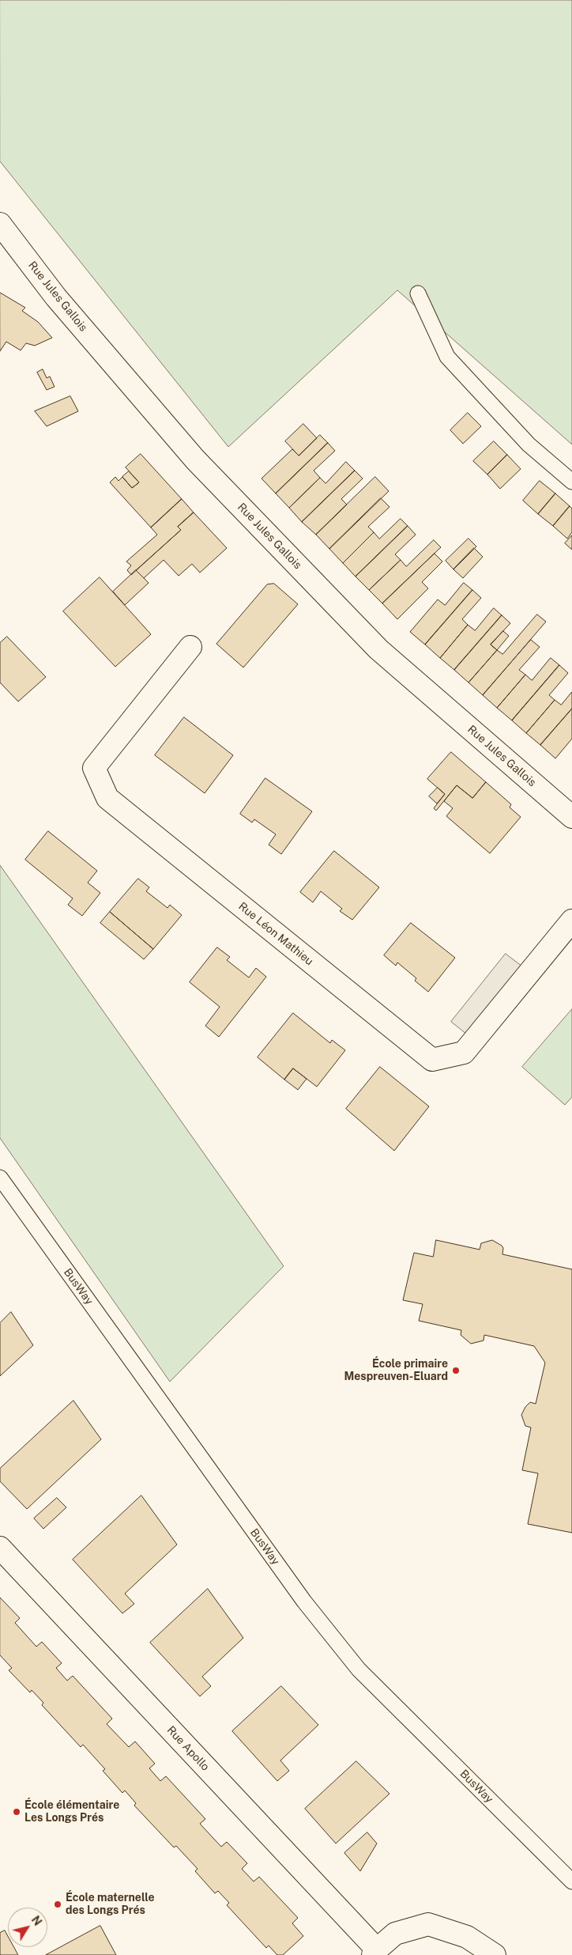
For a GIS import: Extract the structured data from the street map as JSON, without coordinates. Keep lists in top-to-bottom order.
{
  "streets": {
    "street": ["Rue Jules Gallois", "Rue Léon Mathieu", "Rue Apollo"],
    "lane": ["BusWay"]
  },
  "places": ["École primaire Mespreuven-Eluard", "École élémentaire Les Longs Prés", "École maternelle des Longs Prés"],
  "north": "top right"
}
